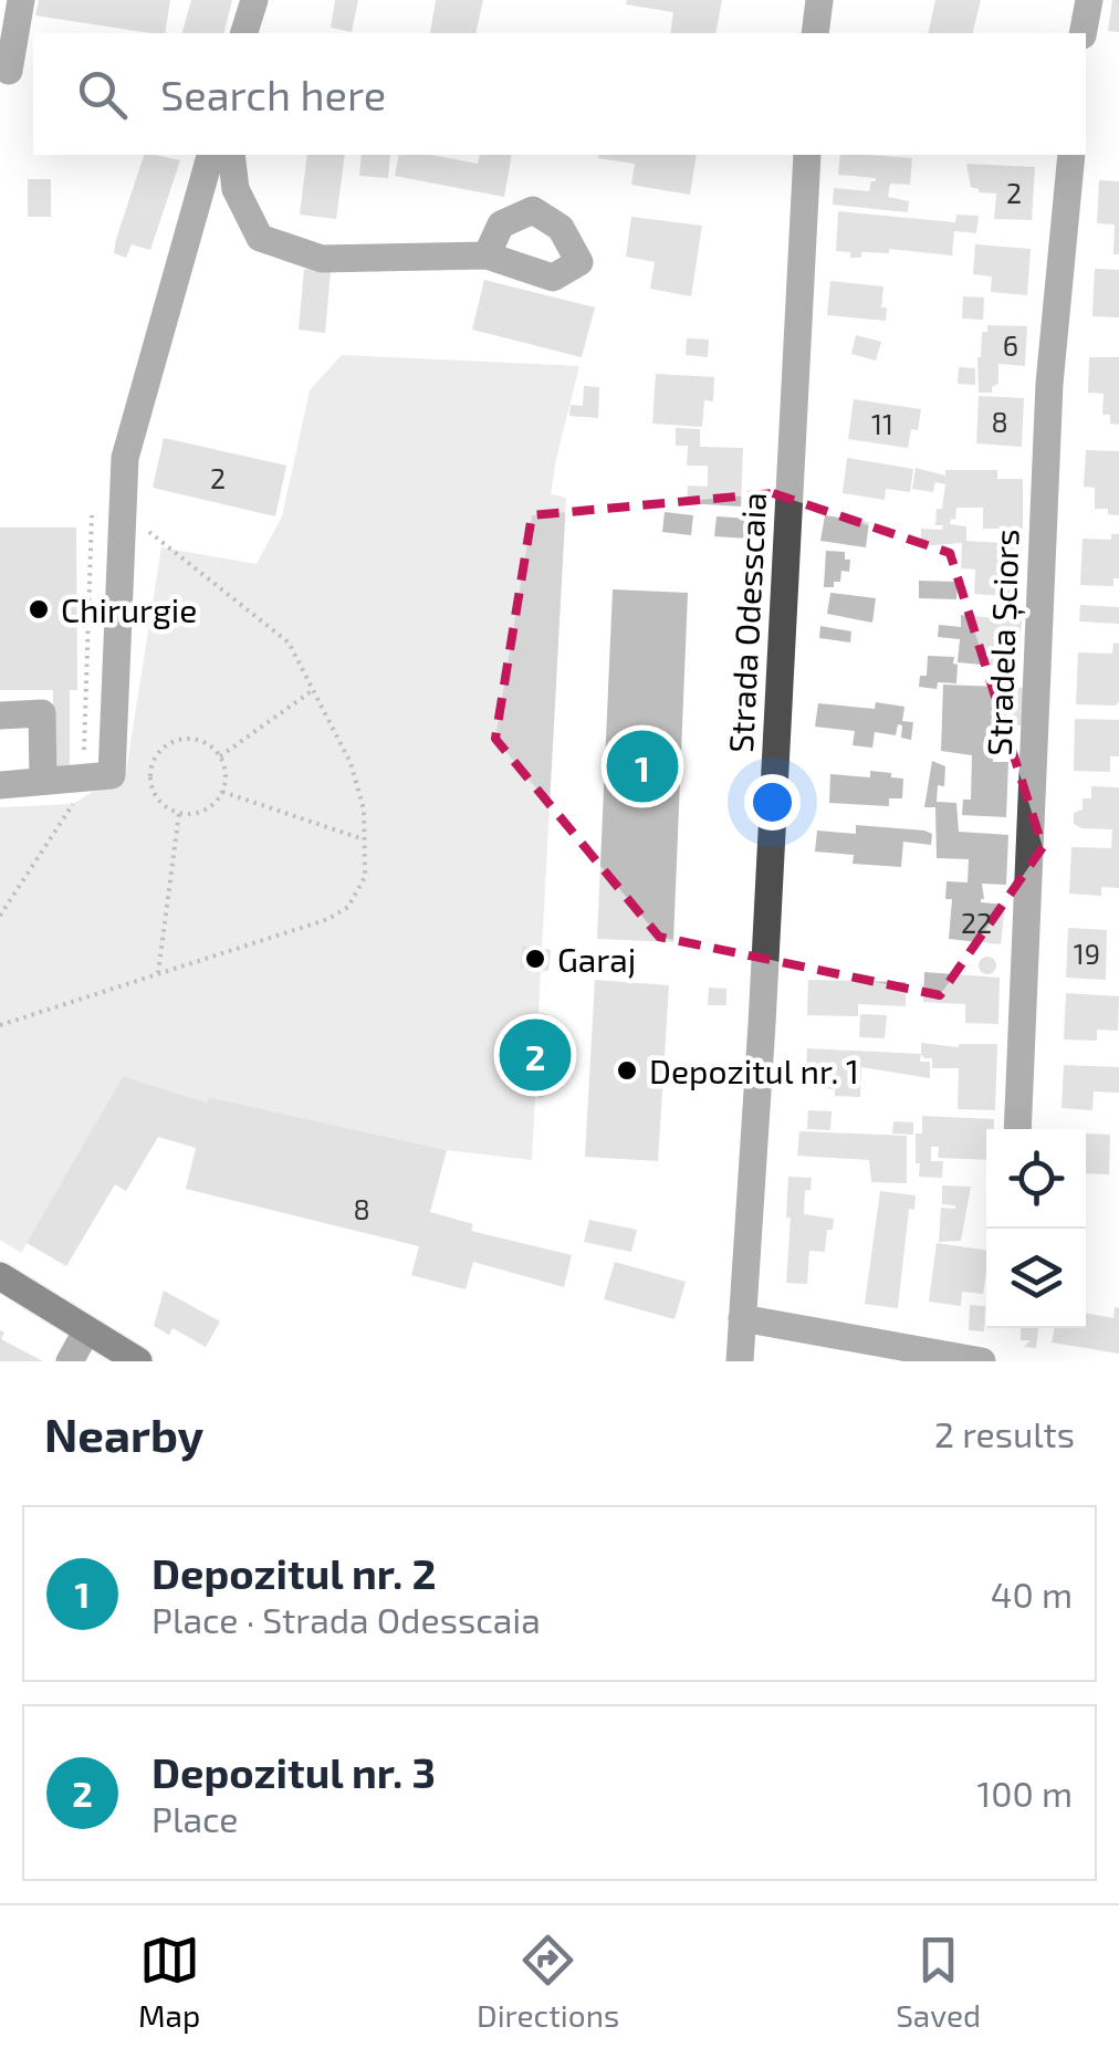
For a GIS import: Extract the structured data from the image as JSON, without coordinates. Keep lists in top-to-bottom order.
{
  "streets": {
    "street": ["Strada Odesscaia", "Stradela Șciors"]
  },
  "places": ["Chirurgie", "Garaj", "Depozitul nr. 1"],
  "house_numbers": [
    "2",
    "6",
    "8",
    "11",
    "2",
    "22",
    "19",
    "8"
  ],
  "page": {
    "search": "Search here",
    "pins": ["1", "2"],
    "heading": ["Nearby", "2 results"],
    "list": [
      {
        "mark": "1",
        "name": "Depozitul nr. 2",
        "note": "Place · Strada Odesscaia",
        "value": "40 m"
      },
      {
        "mark": "2",
        "name": "Depozitul nr. 3",
        "note": "Place",
        "value": "100 m"
      }
    ],
    "nav": ["Map", "Directions", "Saved"]
  }
}
